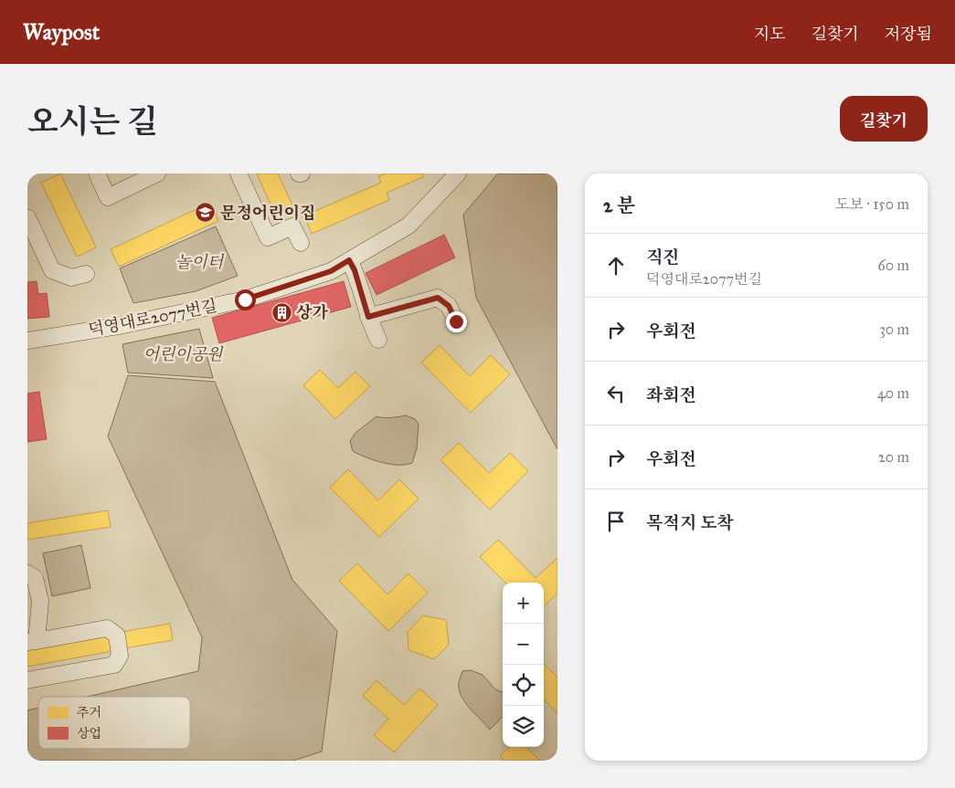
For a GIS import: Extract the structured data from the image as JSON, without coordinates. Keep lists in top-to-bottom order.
{
  "streets": {
    "street": ["덕영대로2077번길"]
  },
  "parks": ["놀이터", "어린이공원"],
  "places": {
    "school or university": ["문정어린이집"],
    "building": ["상가"]
  },
  "legend": ["주거", "상업"],
  "page": {
    "header": "Waypost",
    "nav": ["지도", "길찾기", "저장됨"],
    "title": "오시는 길",
    "buttons": "길찾기",
    "heading": ["2 분", "도보 · 150 m"],
    "list": [
      ["직진", "덕영대로2077번길", "60 m"],
      ["우회전", "30 m"],
      ["좌회전", "40 m"],
      ["우회전", "20 m"],
      "목적지 도착"
    ],
    "map_buttons": ["+", "−"]
  }
}
